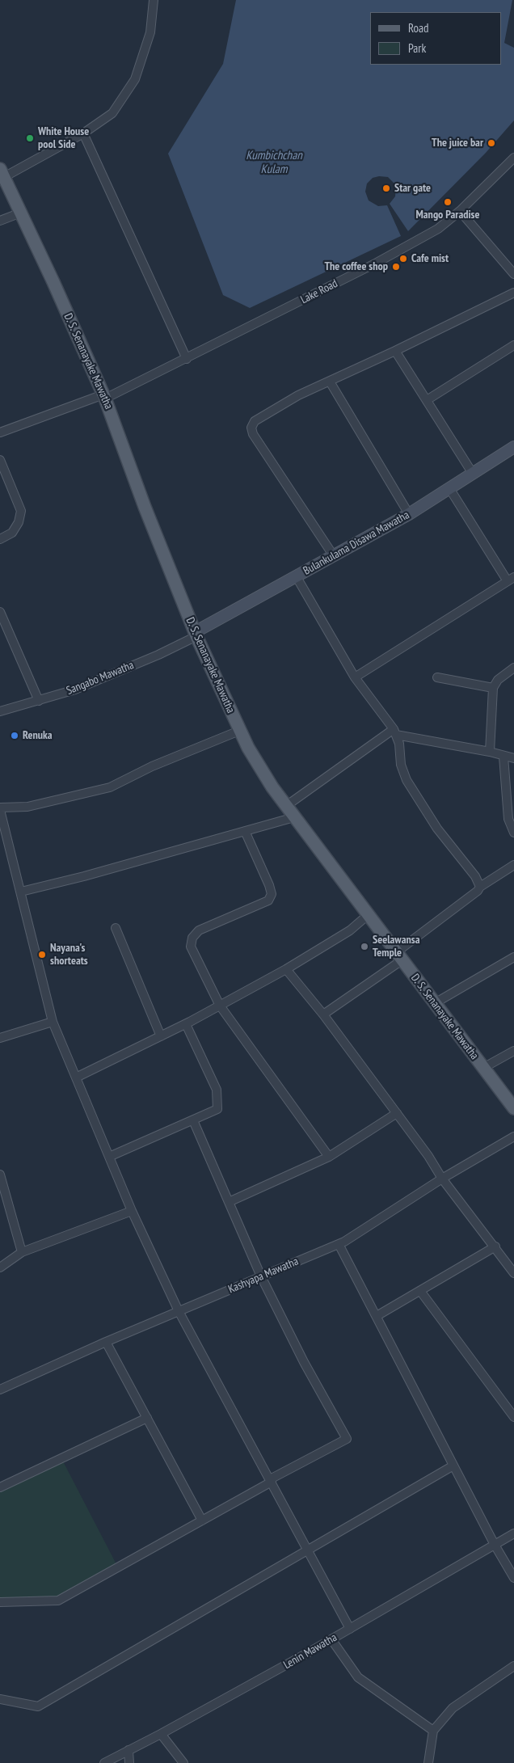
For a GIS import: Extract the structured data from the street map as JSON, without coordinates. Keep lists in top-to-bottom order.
{
  "streets": {
    "main road": ["D. S. Senanayake Mawatha", "Bulankulama Disawa Mawatha"],
    "street": [
      "Lake Road",
      "Sangabo Mawatha",
      "Kashyapa Mawatha",
      "Lenin Mawatha"
    ]
  },
  "crossings": [
    ["Lake Road", "D. S. Senanayake Mawatha"],
    ["D. S. Senanayake Mawatha", "Bulankulama Disawa Mawatha"],
    ["D. S. Senanayake Mawatha", "Sangabo Mawatha"],
    ["Bulankulama Disawa Mawatha", "Sangabo Mawatha"]
  ],
  "water": ["Kumbichchan Kulam"],
  "places": [
    "White House pool Side",
    "The juice bar",
    "Star gate",
    "Mango Paradise",
    "Cafe mist",
    "The coffee shop",
    "Renuka",
    "Seelawansa Temple",
    "Nayana's shorteats"
  ],
  "legend": ["Road", "Park"]
}
